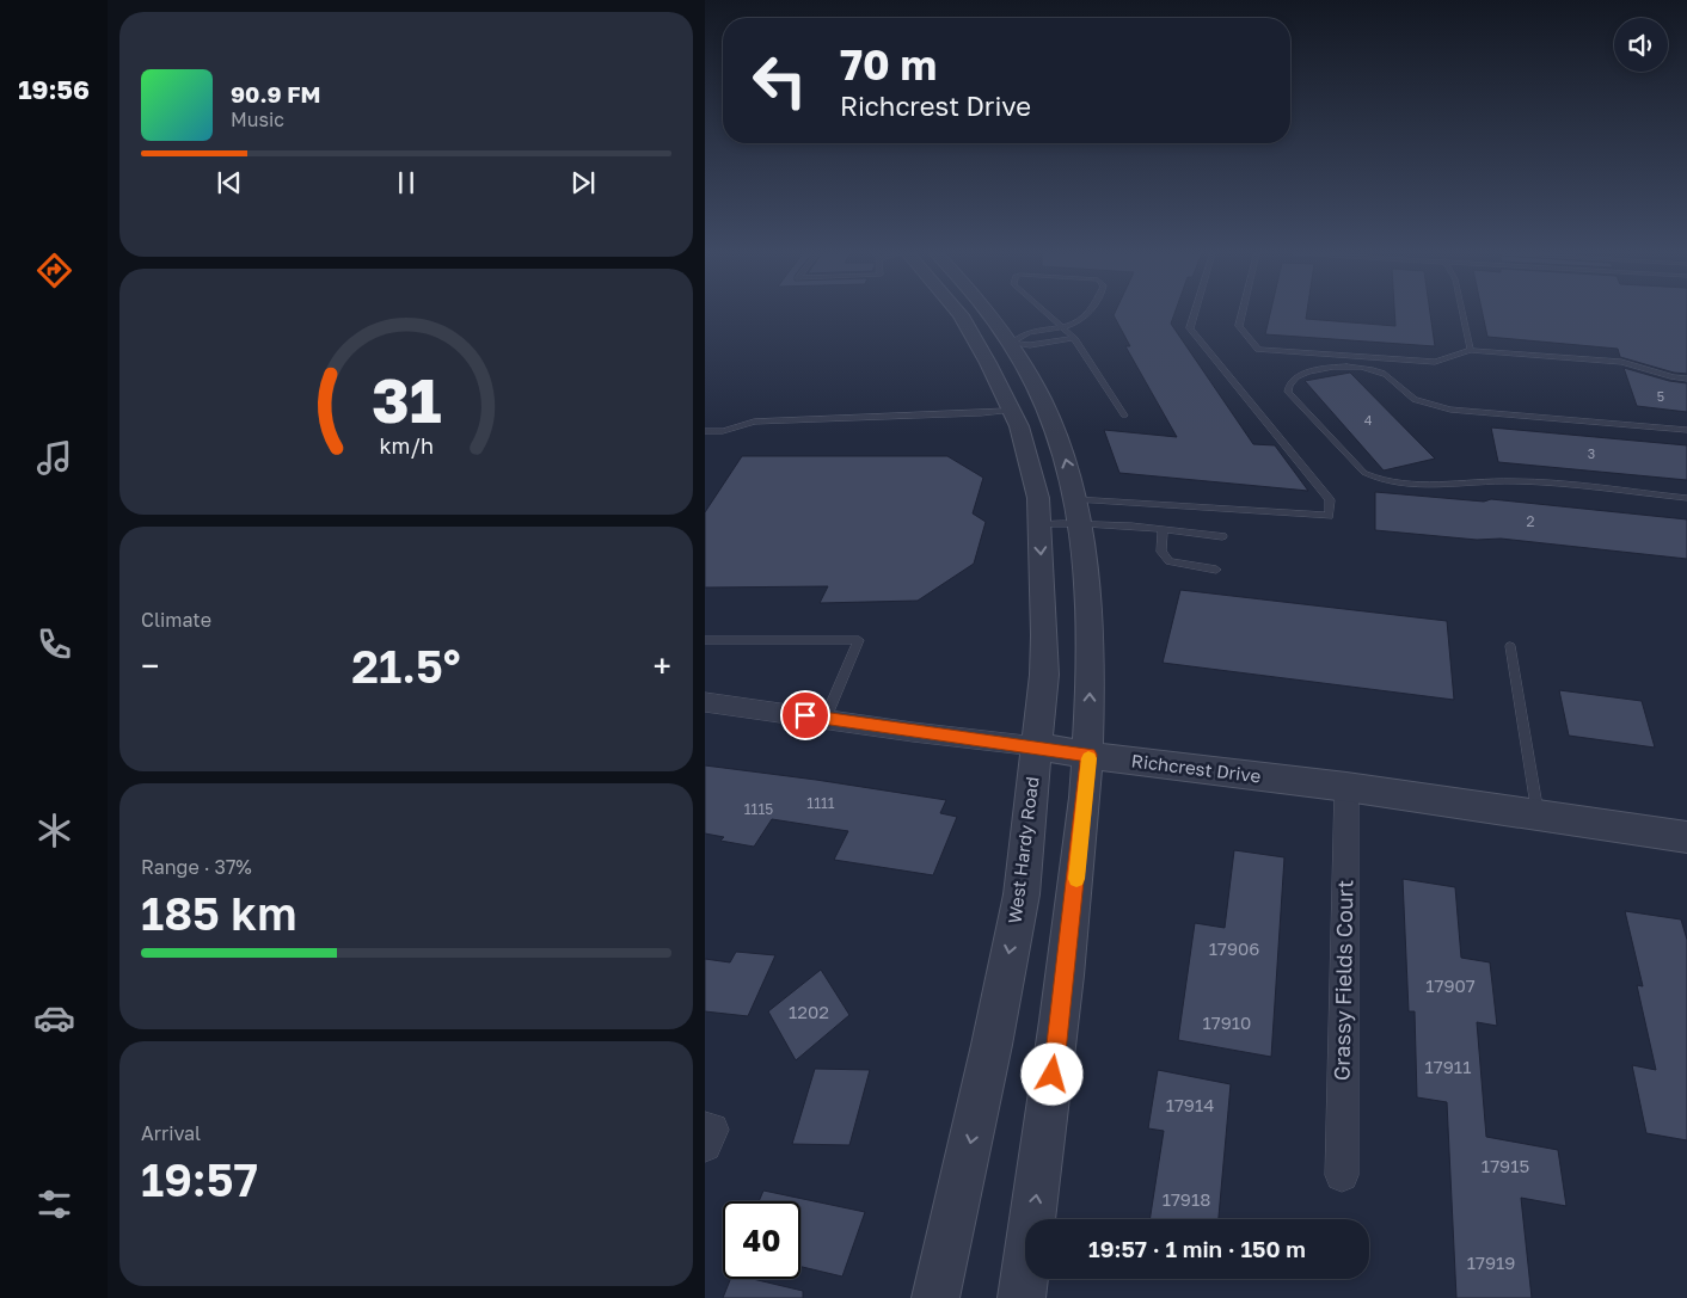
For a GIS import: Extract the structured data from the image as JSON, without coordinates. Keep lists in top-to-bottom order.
{
  "streets": {
    "street": ["Richcrest Drive", "West Hardy Road", "Grassy Fields Court"]
  },
  "crossings": [
    ["Richcrest Drive", "West Hardy Road"],
    ["Richcrest Drive", "Grassy Fields Court"]
  ],
  "house_numbers": [
    "5",
    "4",
    "3",
    "2",
    "1111",
    "1115",
    "17906",
    "17907",
    "1202",
    "17910",
    "17911",
    "17914",
    "17915",
    "17918",
    "17919"
  ],
  "page": {
    "tabs": "19:56",
    "turn": ["70 m", "Richcrest Drive"],
    "song": ["90.9 FM", "Music"],
    "tile": [
      "Climate",
      ["Range · 37%", "185 km"],
      ["Arrival", "19:57"]
    ],
    "heat": ["−", "21.5°", "+"],
    "limit": "40",
    "trip": "19:57 · 1 min · 150 m",
    "gauge": ["31", "km/h"]
  }
}
